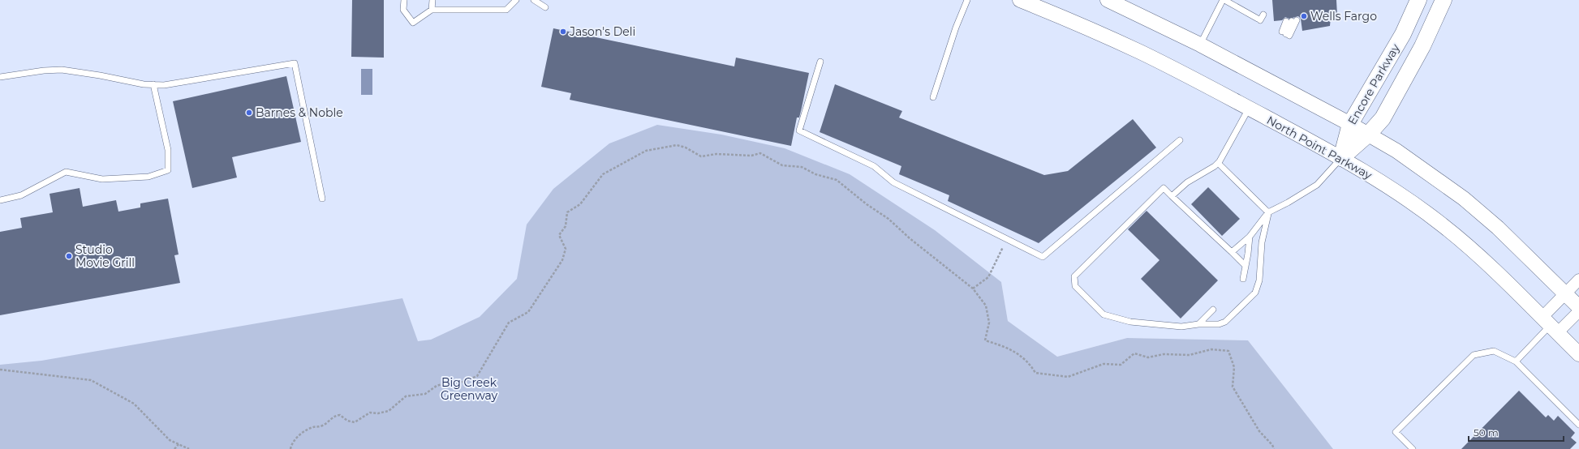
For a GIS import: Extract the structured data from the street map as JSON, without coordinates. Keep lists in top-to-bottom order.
{
  "streets": {
    "main road": ["Encore Parkway"],
    "street": ["North Point Parkway"]
  },
  "crossings": [
    ["Encore Parkway", "North Point Parkway"]
  ],
  "parks": ["Big Creek Greenway"],
  "places": [
    "Wells Fargo",
    "Jason's Deli",
    "Barnes & Noble",
    "Studio Movie Grill"
  ],
  "scale_bar": "50 m"
}
